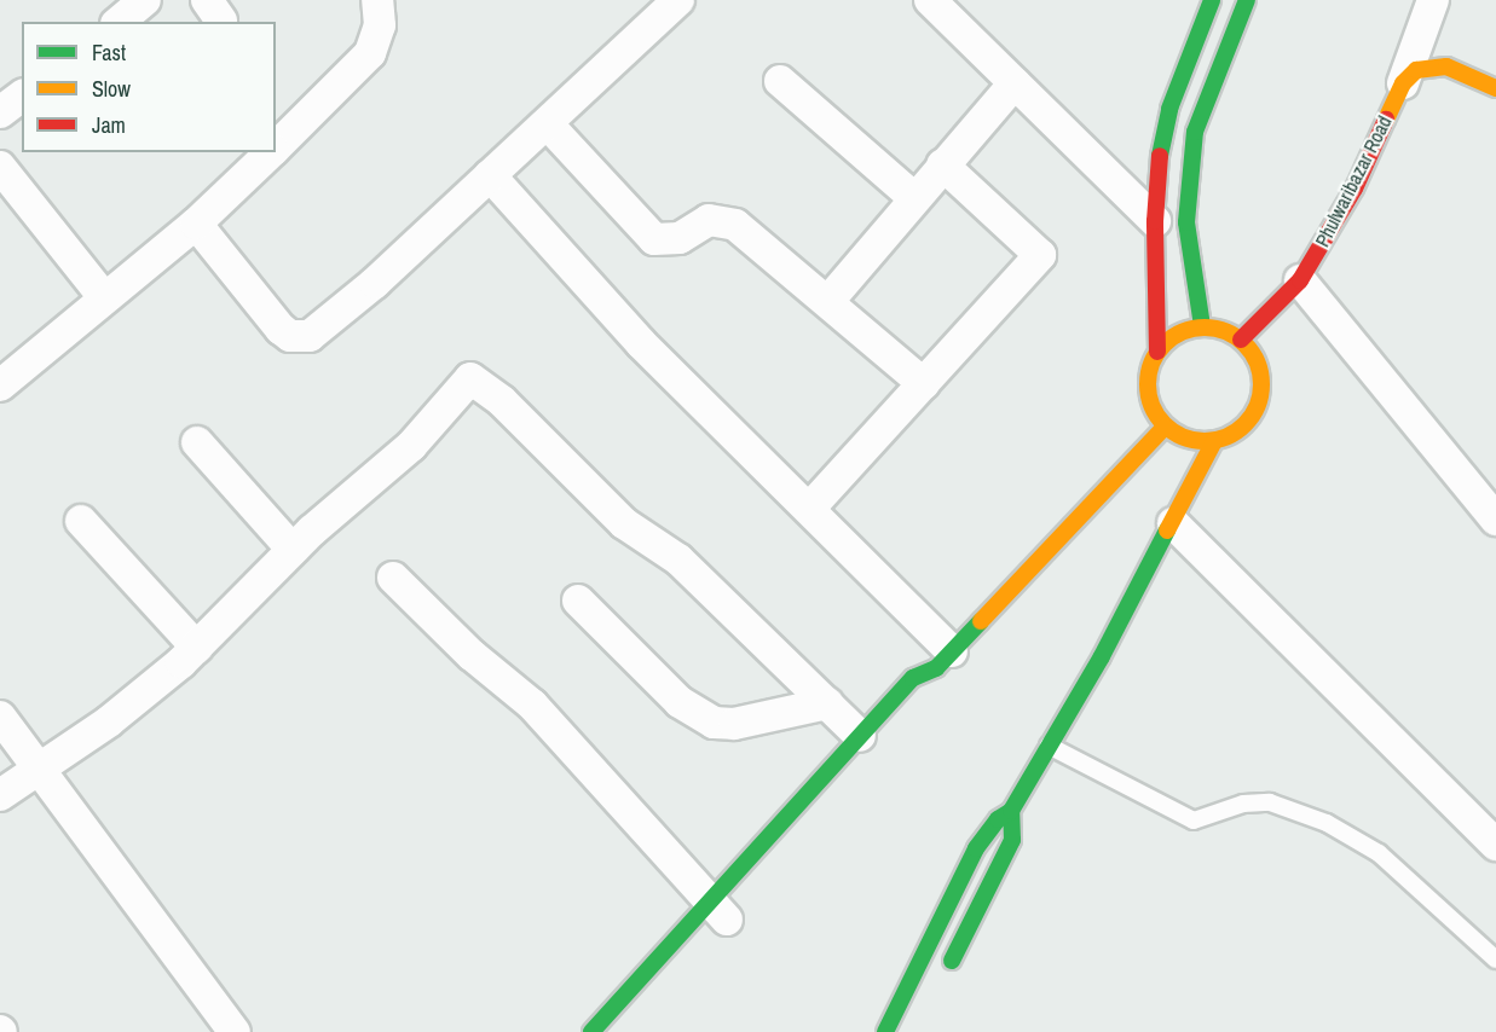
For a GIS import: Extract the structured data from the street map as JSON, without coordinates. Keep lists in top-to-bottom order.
{
  "streets": {
    "main road": ["Phulwaribazar Road"]
  },
  "legend": ["Fast", "Slow", "Jam"]
}
